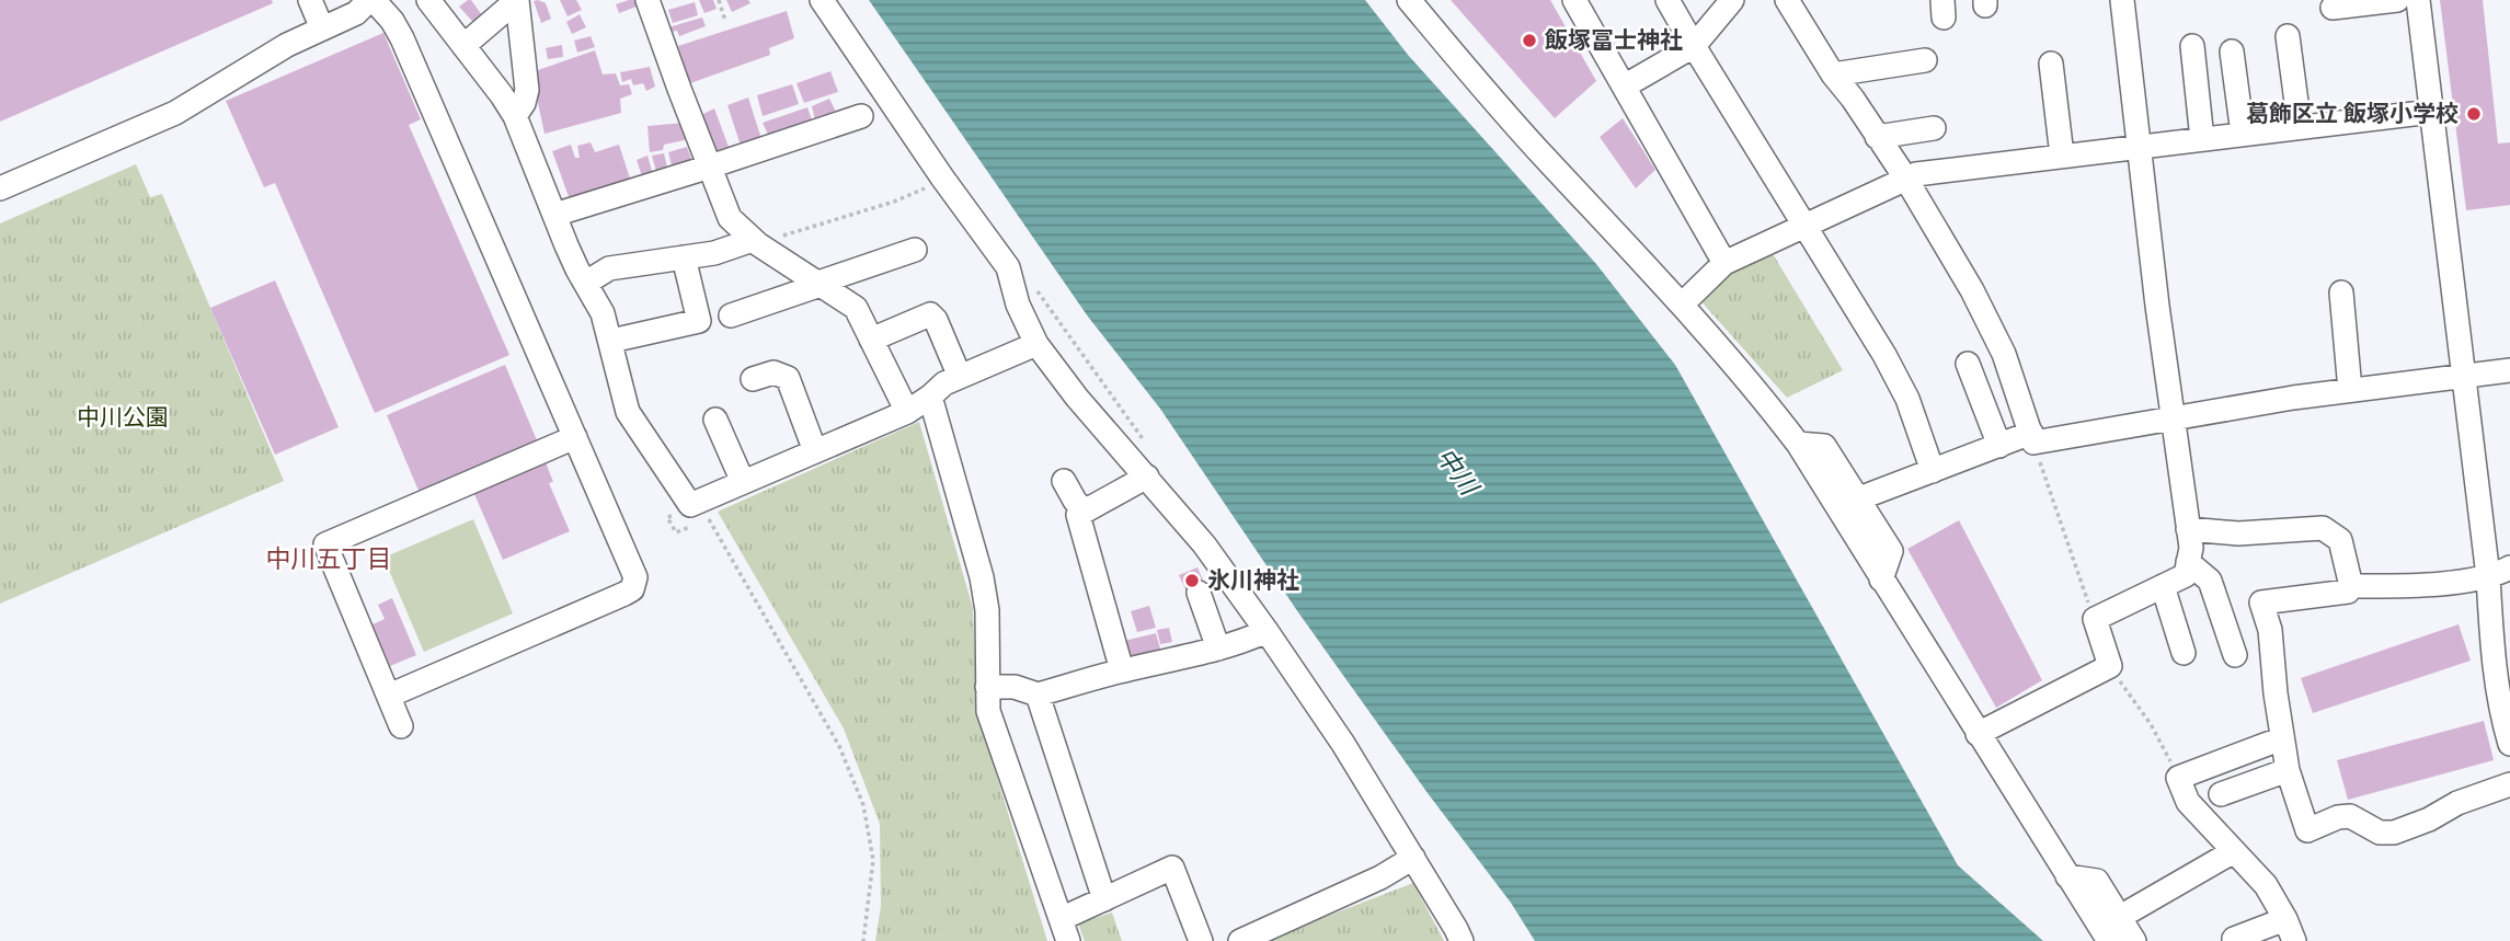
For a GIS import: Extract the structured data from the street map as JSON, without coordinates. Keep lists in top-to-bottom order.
{
  "districts": ["中川五丁目"],
  "water": ["中川"],
  "parks": ["中川公園"],
  "places": ["飯塚冨士神社", "葛飾区立 飯塚小学校", "氷川神社"]
}
